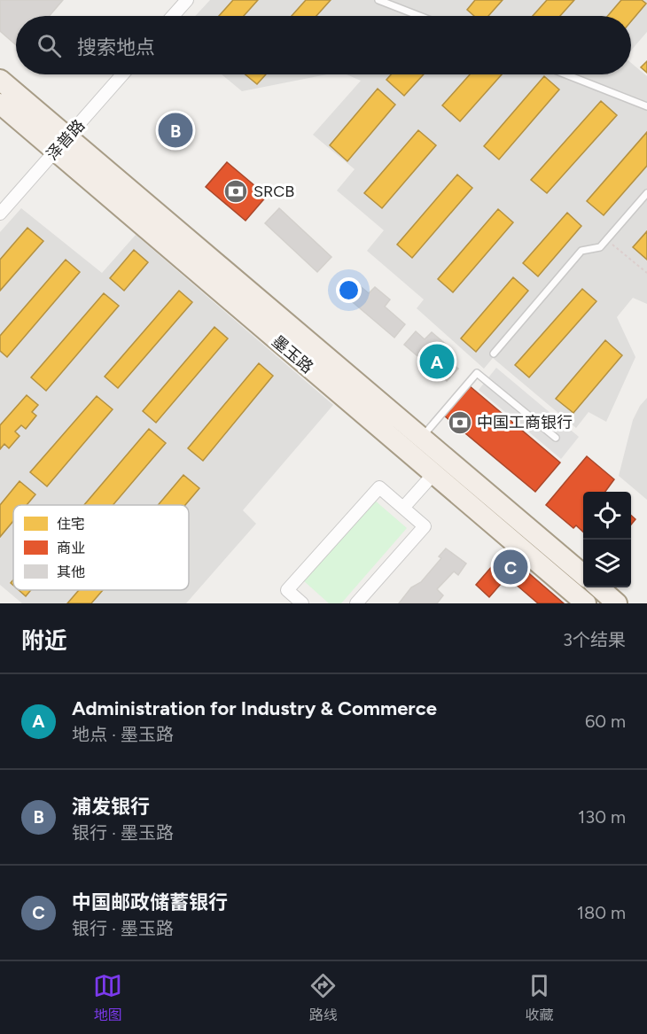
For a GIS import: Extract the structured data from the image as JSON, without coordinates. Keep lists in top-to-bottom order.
{
  "streets": {
    "main road": ["墨玉路"],
    "street": ["泽普路"]
  },
  "crossings": [
    ["泽普路", "墨玉路"]
  ],
  "places": {
    "bank": ["SRCB", "中国工商银行"]
  },
  "legend": ["住宅", "商业", "其他"],
  "page": {
    "search": "搜索地点",
    "pins": ["B", "A", "C"],
    "heading": ["附近", "3个结果"],
    "list": [
      {
        "mark": "A",
        "name": "Administration for Industry & Commerce",
        "note": "地点 · 墨玉路",
        "value": "60 m"
      },
      {
        "mark": "B",
        "name": "浦发银行",
        "note": "银行 · 墨玉路",
        "value": "130 m"
      },
      {
        "mark": "C",
        "name": "中国邮政储蓄银行",
        "note": "银行 · 墨玉路",
        "value": "180 m"
      }
    ],
    "nav": ["地图", "路线", "收藏"]
  }
}
